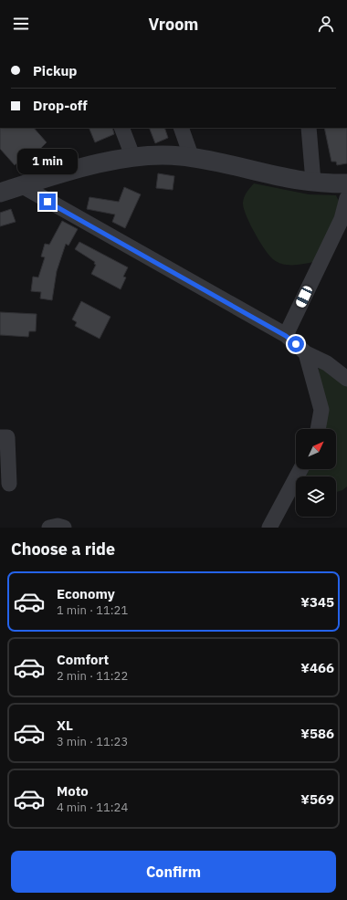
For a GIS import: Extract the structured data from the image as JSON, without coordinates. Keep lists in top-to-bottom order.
{
  "north": "top right",
  "page": {
    "header": "Vroom",
    "banner": ["Pickup", "Drop-off"],
    "bubble": "1 min",
    "heading": "Choose a ride",
    "list": [
      {
        "name": "Economy",
        "note": "1 min · 11:21",
        "value": "¥345"
      },
      {
        "name": "Comfort",
        "note": "2 min · 11:22",
        "value": "¥466"
      },
      {
        "name": "XL",
        "note": "3 min · 11:23",
        "value": "¥586"
      },
      {
        "name": "Moto",
        "note": "4 min · 11:24",
        "value": "¥569"
      }
    ],
    "buttons": "Confirm"
  }
}
